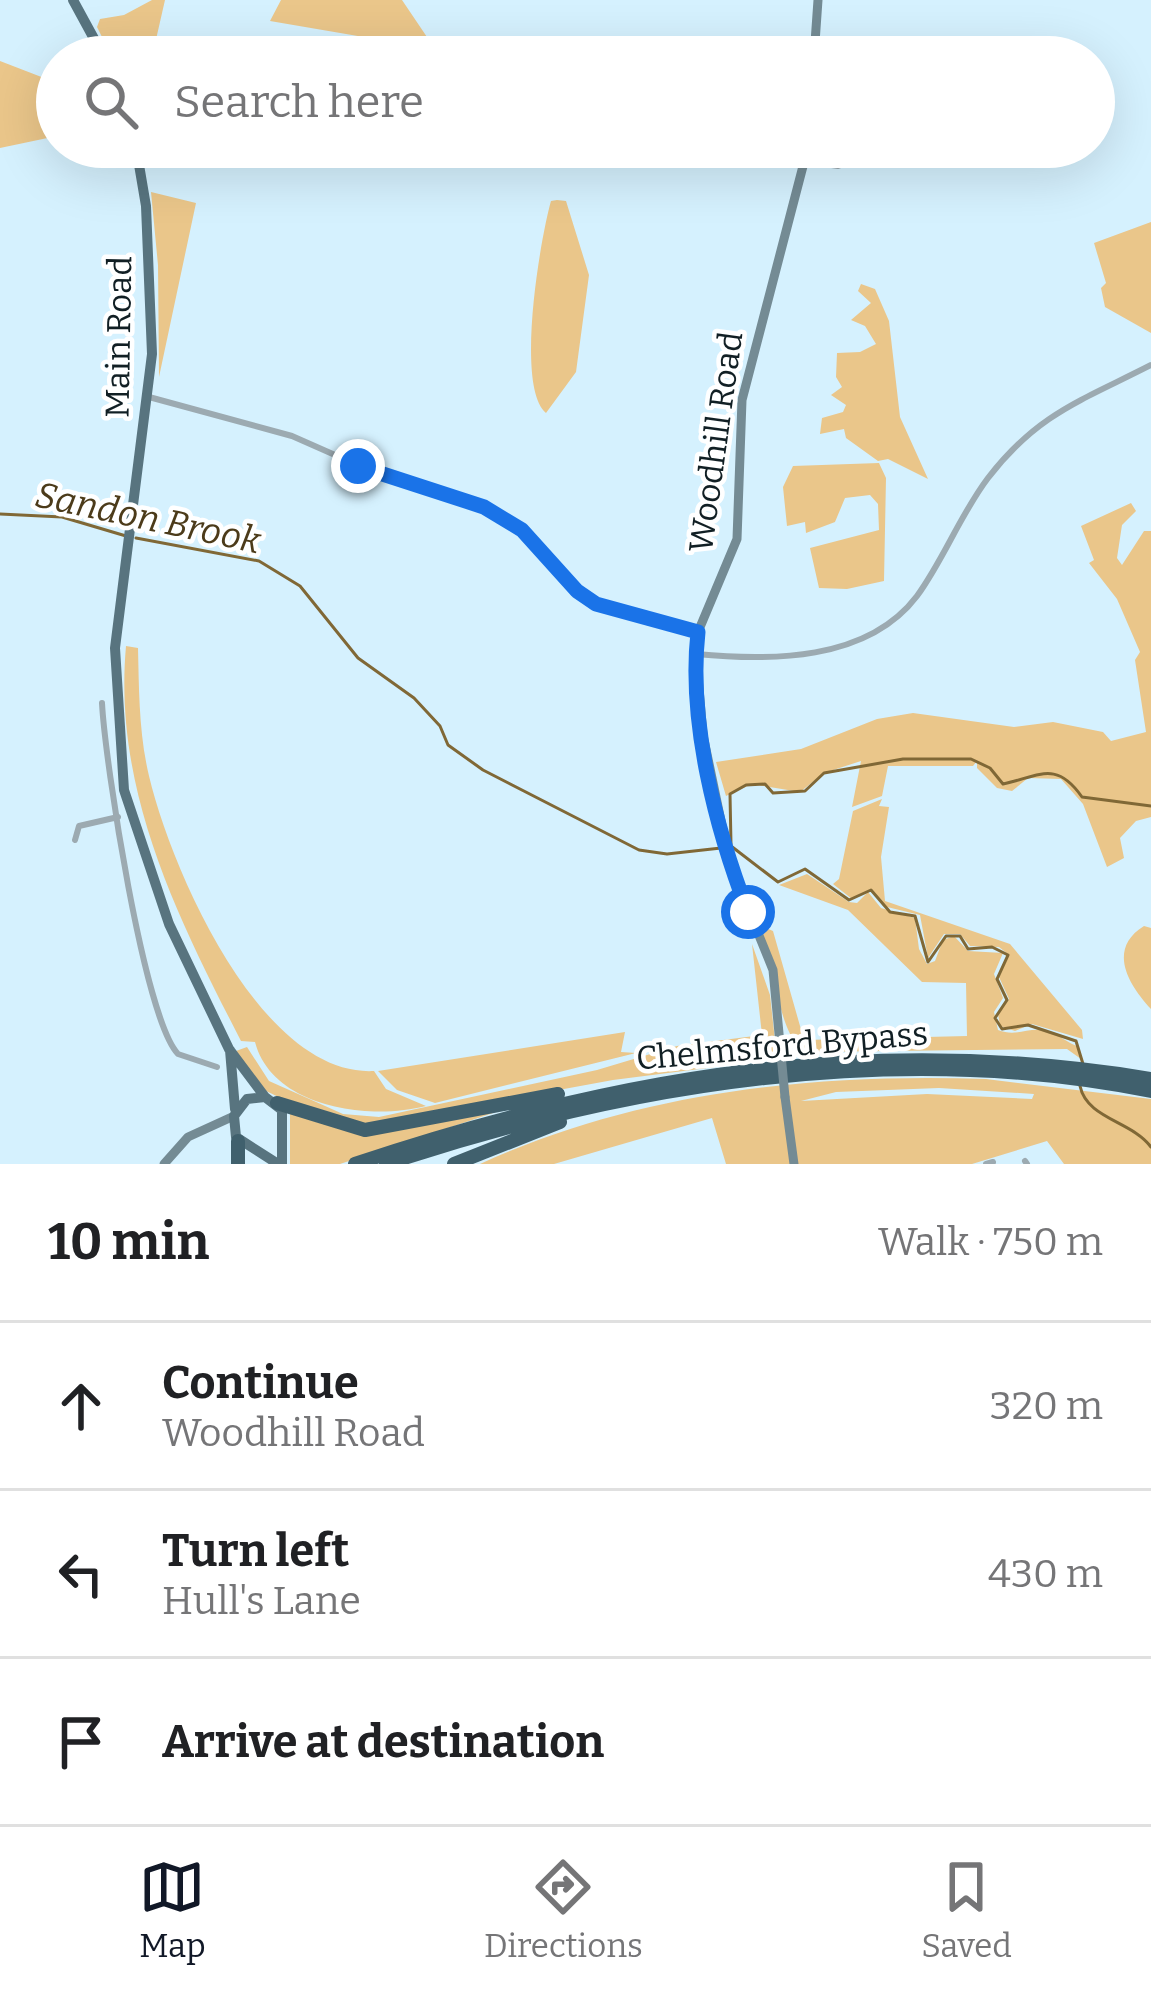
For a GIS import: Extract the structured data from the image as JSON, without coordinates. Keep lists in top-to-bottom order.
{
  "streets": {
    "highway": ["Chelmsford Bypass"],
    "main road": ["Main Road"],
    "street": ["Woodhill Road"]
  },
  "water": ["Sandon Brook"],
  "page": {
    "search": "Search here",
    "heading": ["10 min", "Walk · 750 m"],
    "list": [
      ["Continue", "Woodhill Road", "320 m"],
      ["Turn left", "Hull's Lane", "430 m"],
      "Arrive at destination"
    ],
    "nav": ["Map", "Directions", "Saved"]
  }
}
